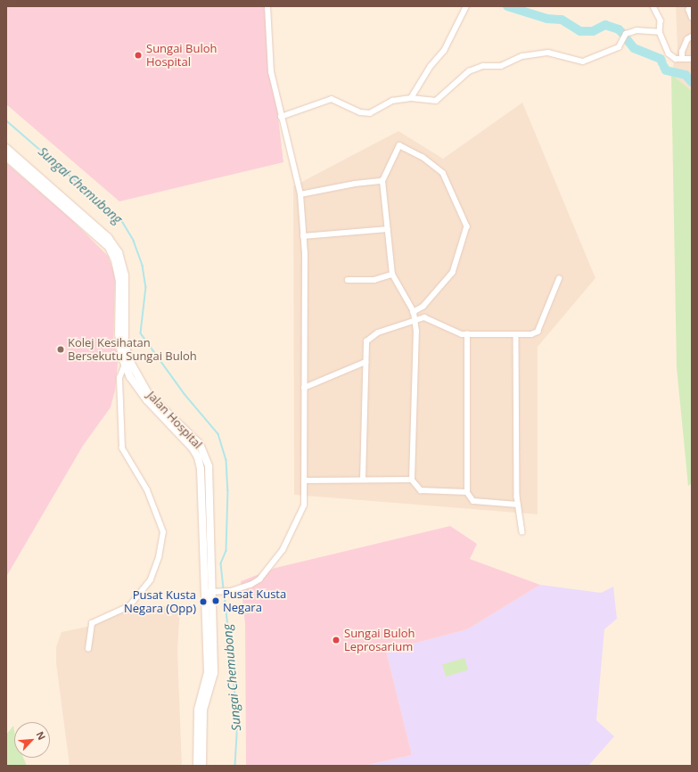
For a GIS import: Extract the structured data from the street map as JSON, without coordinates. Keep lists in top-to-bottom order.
{
  "streets": {
    "main road": ["Jalan Hospital"]
  },
  "water": ["Sungai Chemubong"],
  "places": [
    "Sungai Buloh Hospital",
    "Kolej Kesihatan Bersekutu Sungai Buloh",
    "Pusat Kusta Negara",
    "Pusat Kusta Negara (Opp)",
    "Sungai Buloh Leprosarium"
  ],
  "north": "top right"
}
